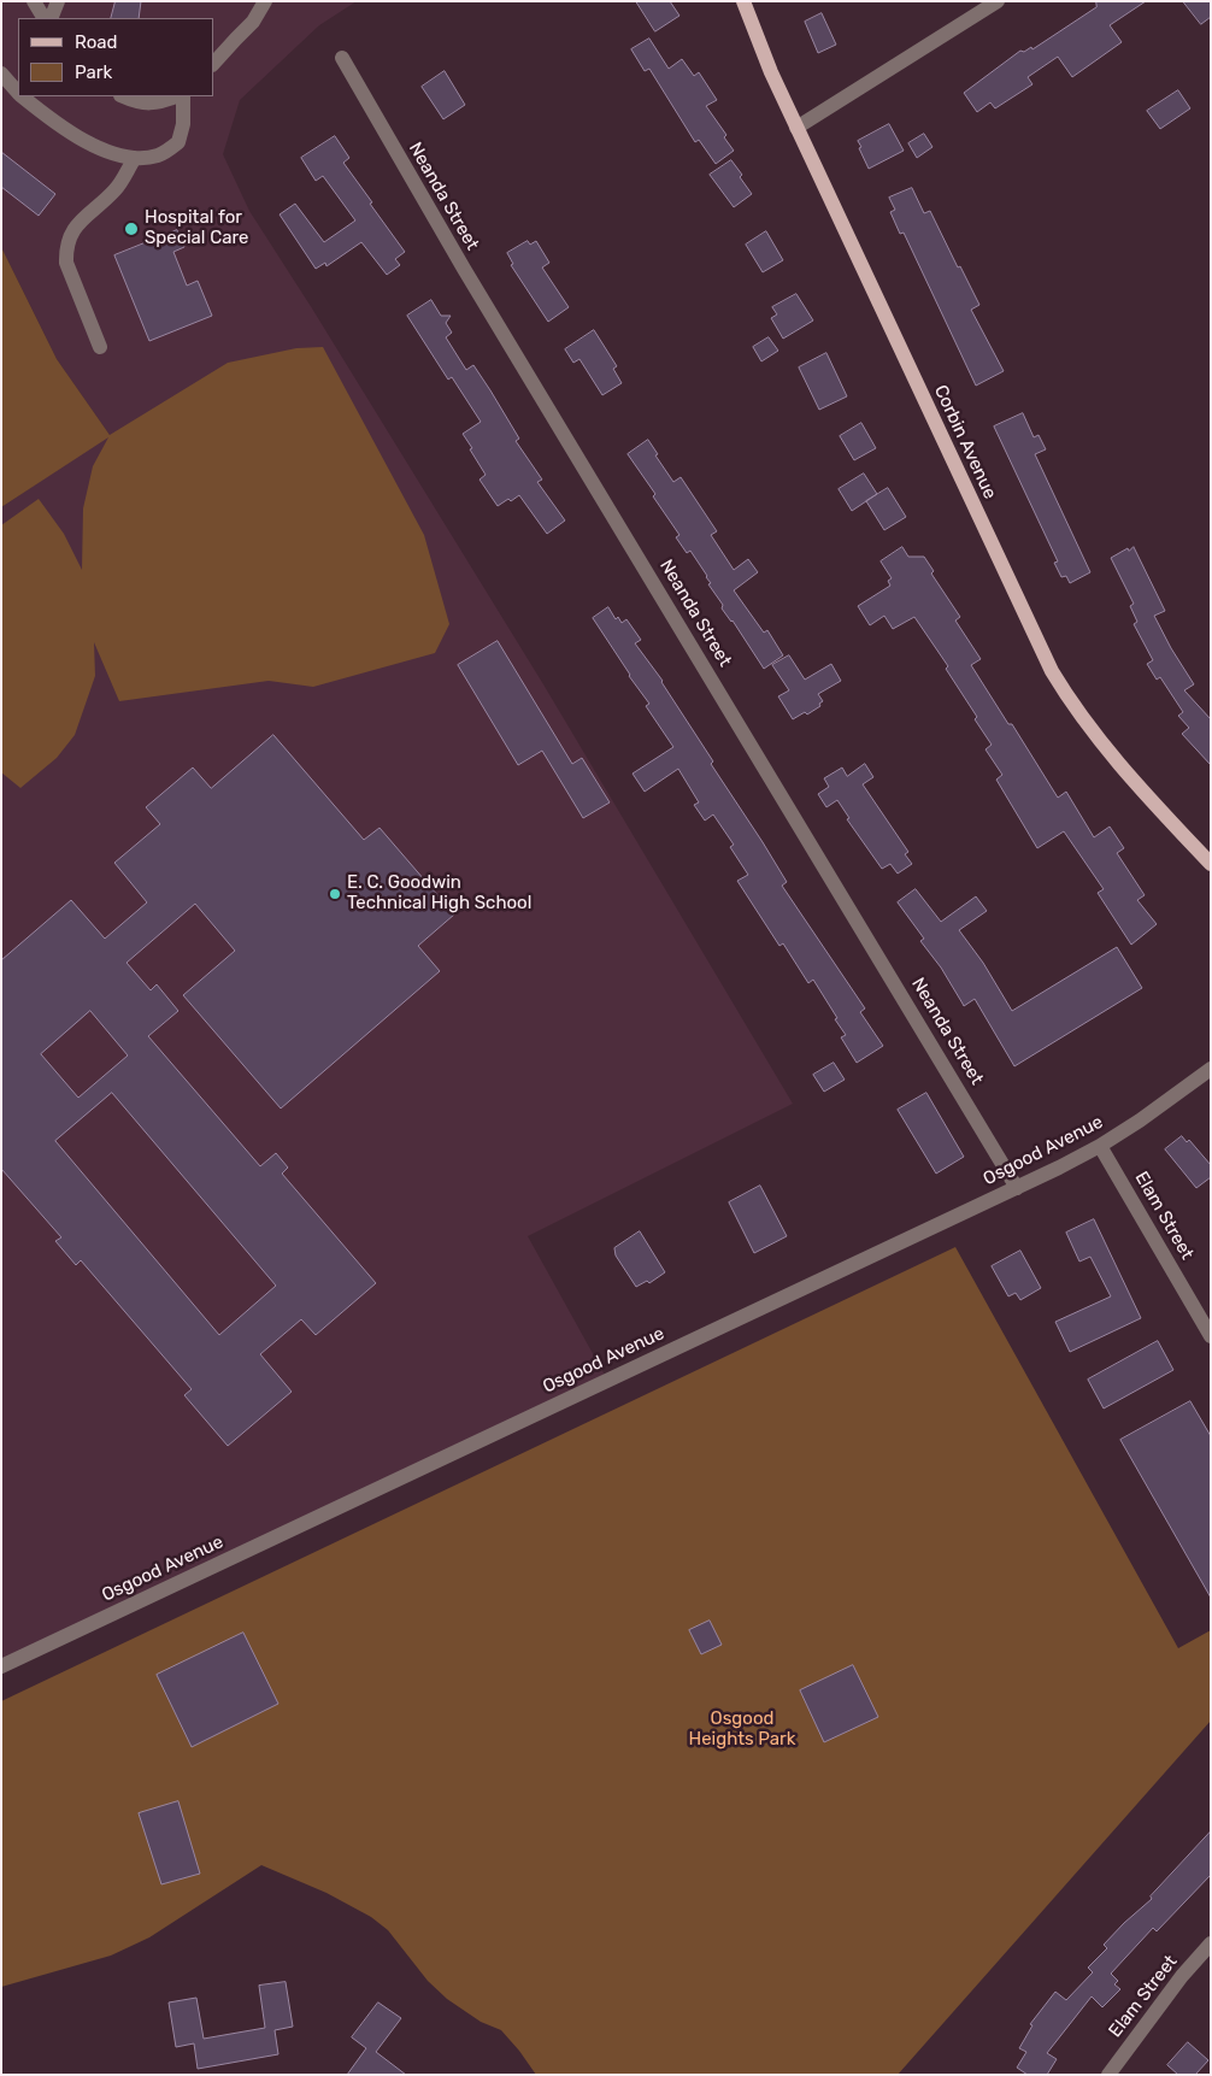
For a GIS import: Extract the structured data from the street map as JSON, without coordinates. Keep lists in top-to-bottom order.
{
  "streets": {
    "main road": ["Corbin Avenue"],
    "street": ["Neanda Street", "Osgood Avenue", "Elam Street"]
  },
  "crossings": [
    ["Neanda Street", "Osgood Avenue"],
    ["Osgood Avenue", "Elam Street"]
  ],
  "parks": ["Osgood Heights Park"],
  "places": ["Hospital for Special Care", "E. C. Goodwin Technical High School"],
  "legend": ["Road", "Park"]
}
